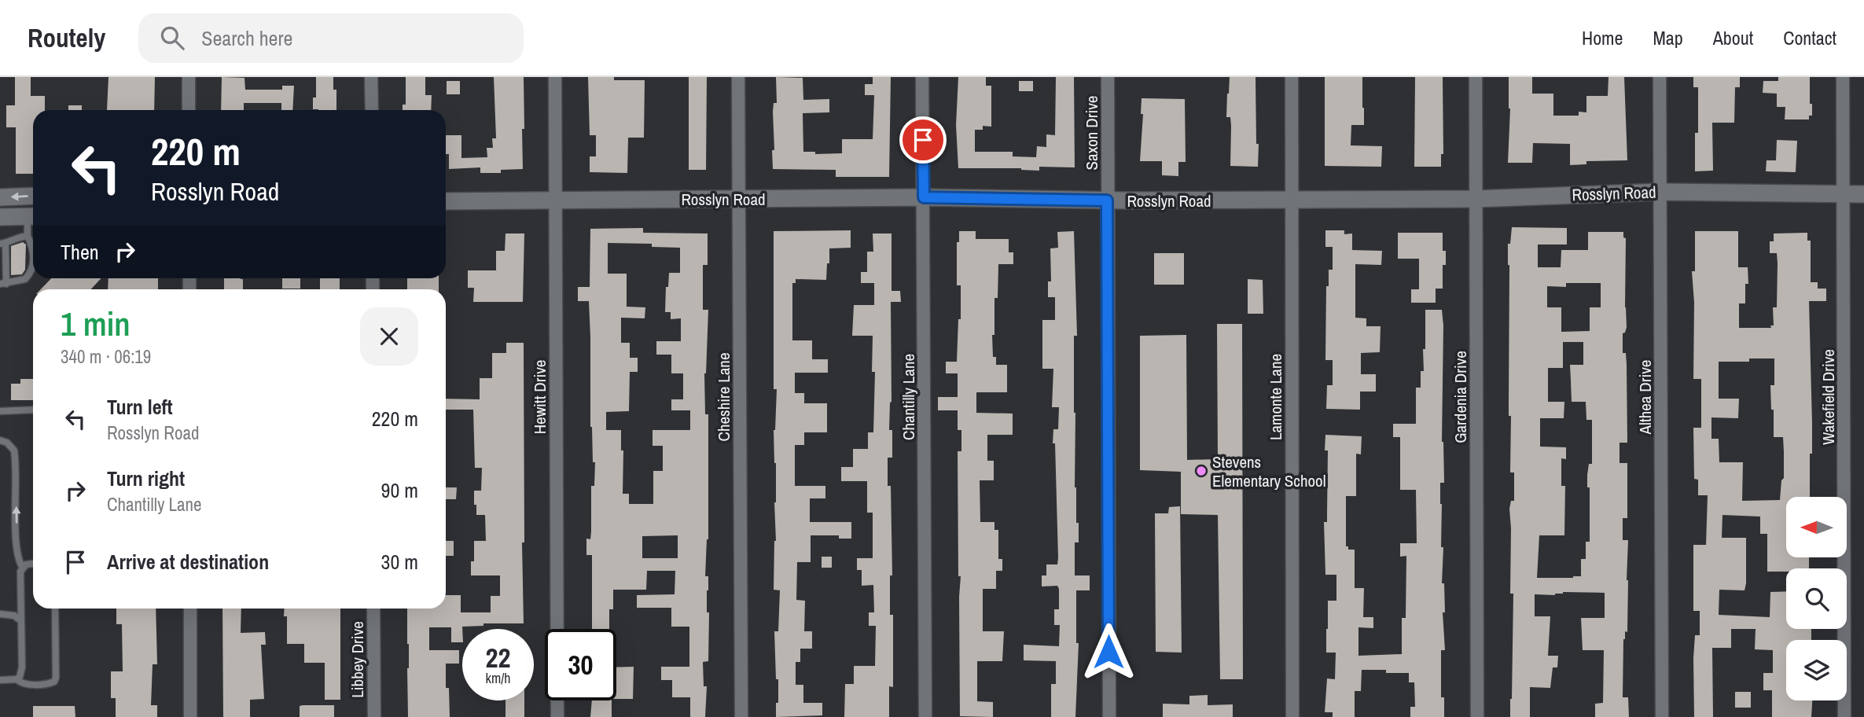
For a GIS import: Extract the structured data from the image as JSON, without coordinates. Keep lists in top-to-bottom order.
{
  "streets": {
    "street": [
      "Saxon Drive",
      "Rosslyn Road",
      "Hewitt Drive",
      "Cheshire Lane",
      "Chantilly Lane",
      "Lamonte Lane",
      "Gardenia Drive",
      "Althea Drive",
      "Wakefield Drive",
      "Libbey Drive"
    ]
  },
  "crossings": [
    ["Saxon Drive", "Rosslyn Road"],
    ["Rosslyn Road", "Hewitt Drive"],
    ["Rosslyn Road", "Cheshire Lane"],
    ["Rosslyn Road", "Chantilly Lane"],
    ["Rosslyn Road", "Lamonte Lane"],
    ["Rosslyn Road", "Gardenia Drive"],
    ["Rosslyn Road", "Althea Drive"],
    ["Rosslyn Road", "Wakefield Drive"]
  ],
  "places": ["Stevens Elementary School"],
  "north": "left",
  "page": {
    "header": "Routely",
    "search": "Search here",
    "nav": [
      "Home",
      "Map",
      "About",
      "Contact"
    ],
    "turn": ["220 m", "Rosslyn Road"],
    "then": "Then",
    "heading": ["1 min", "340 m · 06:19"],
    "list": [
      {
        "name": "Turn left",
        "note": "Rosslyn Road",
        "value": "220 m"
      },
      {
        "name": "Turn right",
        "note": "Chantilly Lane",
        "value": "90 m"
      },
      {
        "name": "Arrive at destination",
        "value": "30 m"
      }
    ],
    "speed": "22 km/h",
    "limit": "30"
  }
}
